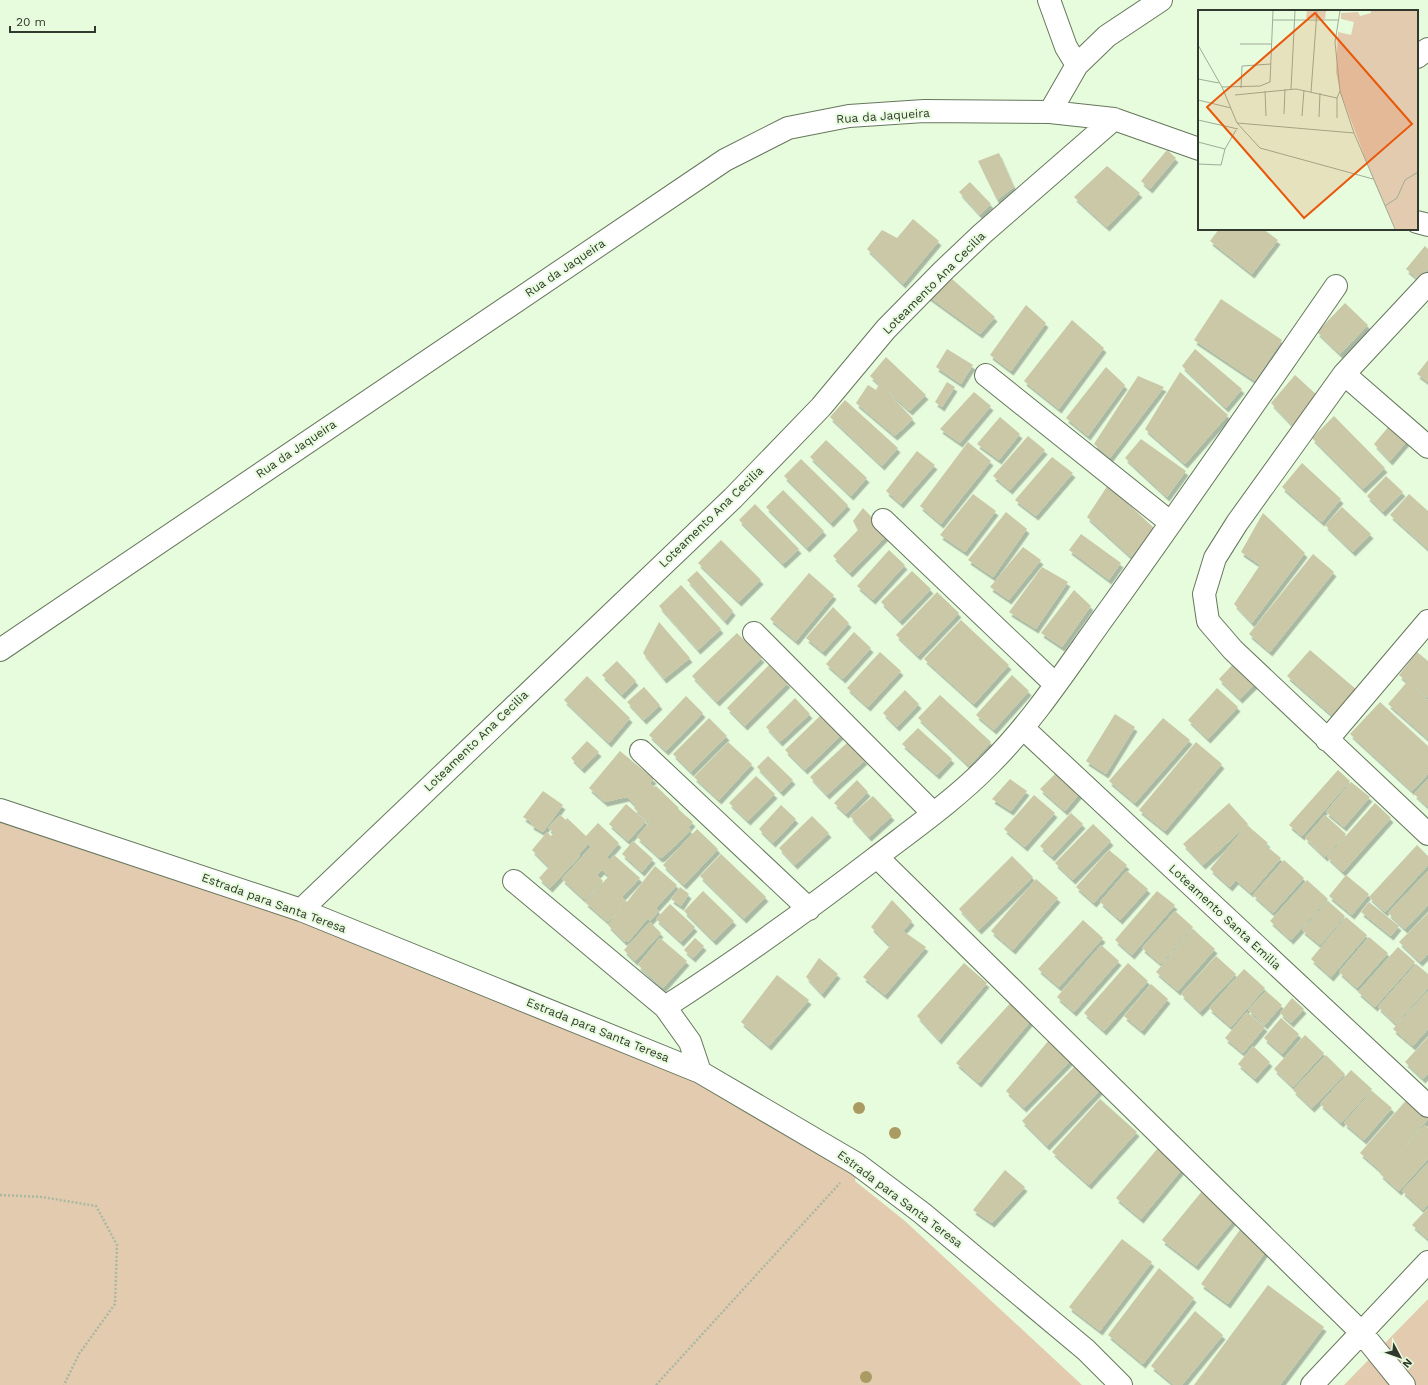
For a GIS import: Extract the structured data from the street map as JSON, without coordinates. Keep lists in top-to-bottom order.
{
  "streets": {
    "street": [
      "Rua da Jaqueira",
      "Loteamento Ana Cecilia",
      "Estrada para Santa Teresa",
      "Loteamento Santa Emilia"
    ]
  },
  "crossings": [
    ["Rua da Jaqueira", "Loteamento Ana Cecilia"],
    ["Loteamento Ana Cecilia", "Estrada para Santa Teresa"]
  ],
  "scale_bar": "20 m",
  "north": "bottom right"
}
